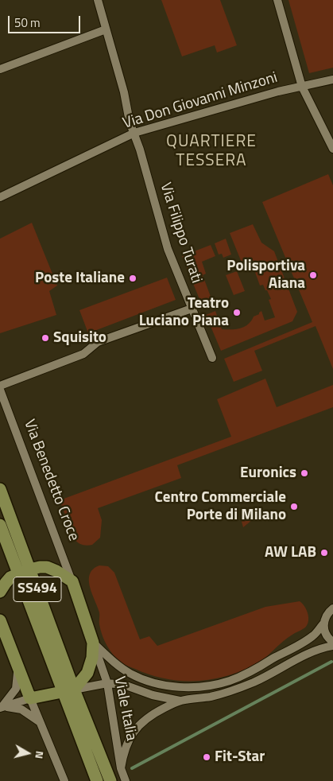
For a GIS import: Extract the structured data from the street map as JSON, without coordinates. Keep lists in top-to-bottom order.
{
  "streets": {
    "main road": ["Via Benedetto Croce", "SS494"],
    "street": ["Via Don Giovanni Minzoni", "Via Filippo Turati", "Viale Italia"]
  },
  "crossings": [
    ["Via Don Giovanni Minzoni", "Via Filippo Turati"],
    ["Via Benedetto Croce", "SS494"],
    ["Via Benedetto Croce", "Viale Italia"]
  ],
  "districts": ["QUARTIERE TESSERA"],
  "places": [
    "Polisportiva Aiana",
    "Poste Italiane",
    "Teatro Luciano Piana",
    "Squisito",
    "Euronics",
    "Centro Commerciale Porte di Milano",
    "AW LAB",
    "Fit-Star"
  ],
  "scale_bar": "50 m",
  "north": "right"
}
